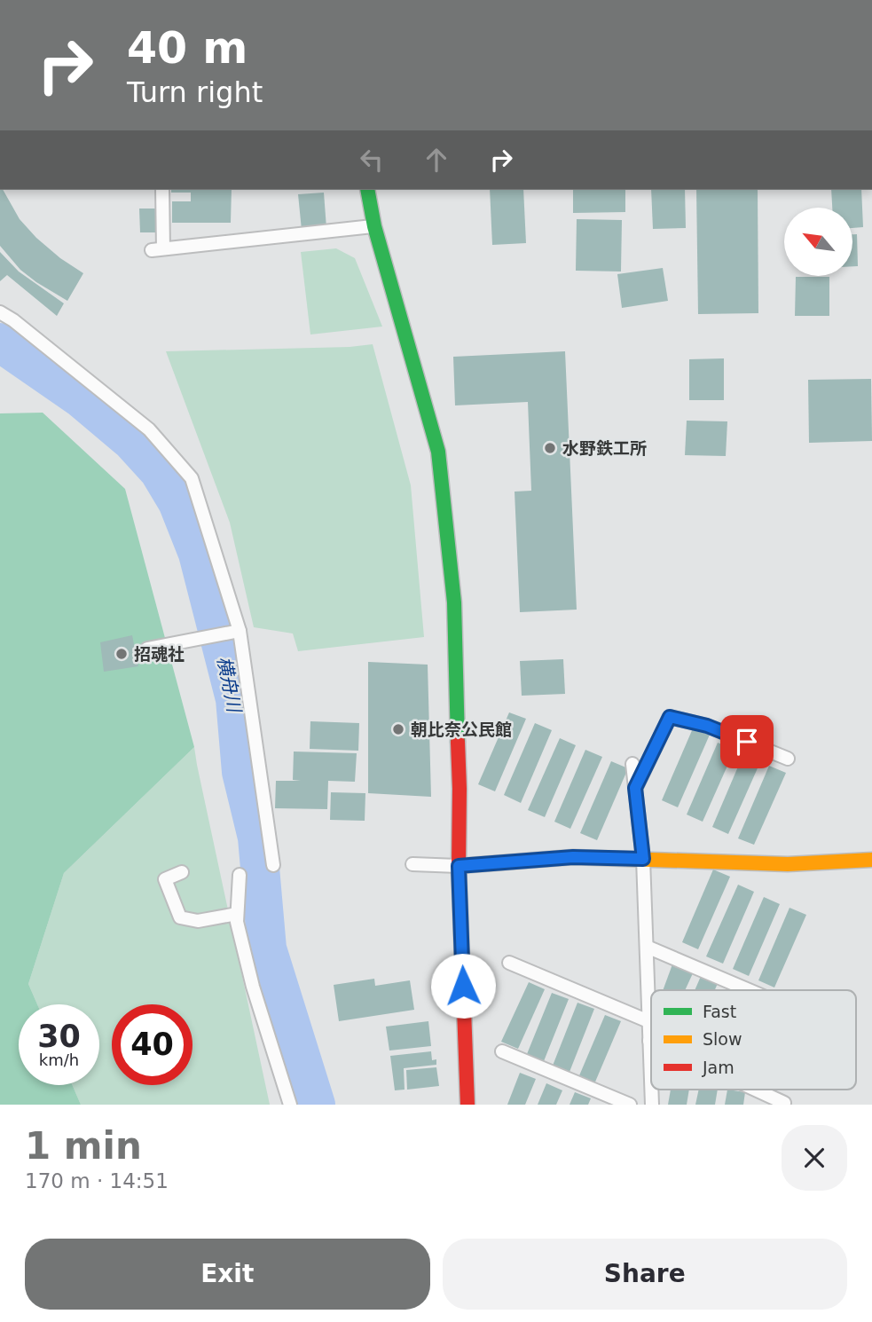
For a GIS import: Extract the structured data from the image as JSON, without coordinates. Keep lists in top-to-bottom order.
{
  "water": ["横舟川"],
  "places": ["水野鉄工所", "招魂社", "朝比奈公民館"],
  "legend": ["Fast", "Slow", "Jam"],
  "north": "top left",
  "page": {
    "turn": ["40 m", "Turn right"],
    "speed": "30 km/h",
    "limit": "40",
    "heading": ["1 min", "170 m · 14:51"],
    "buttons": ["Exit", "Share"]
  }
}
